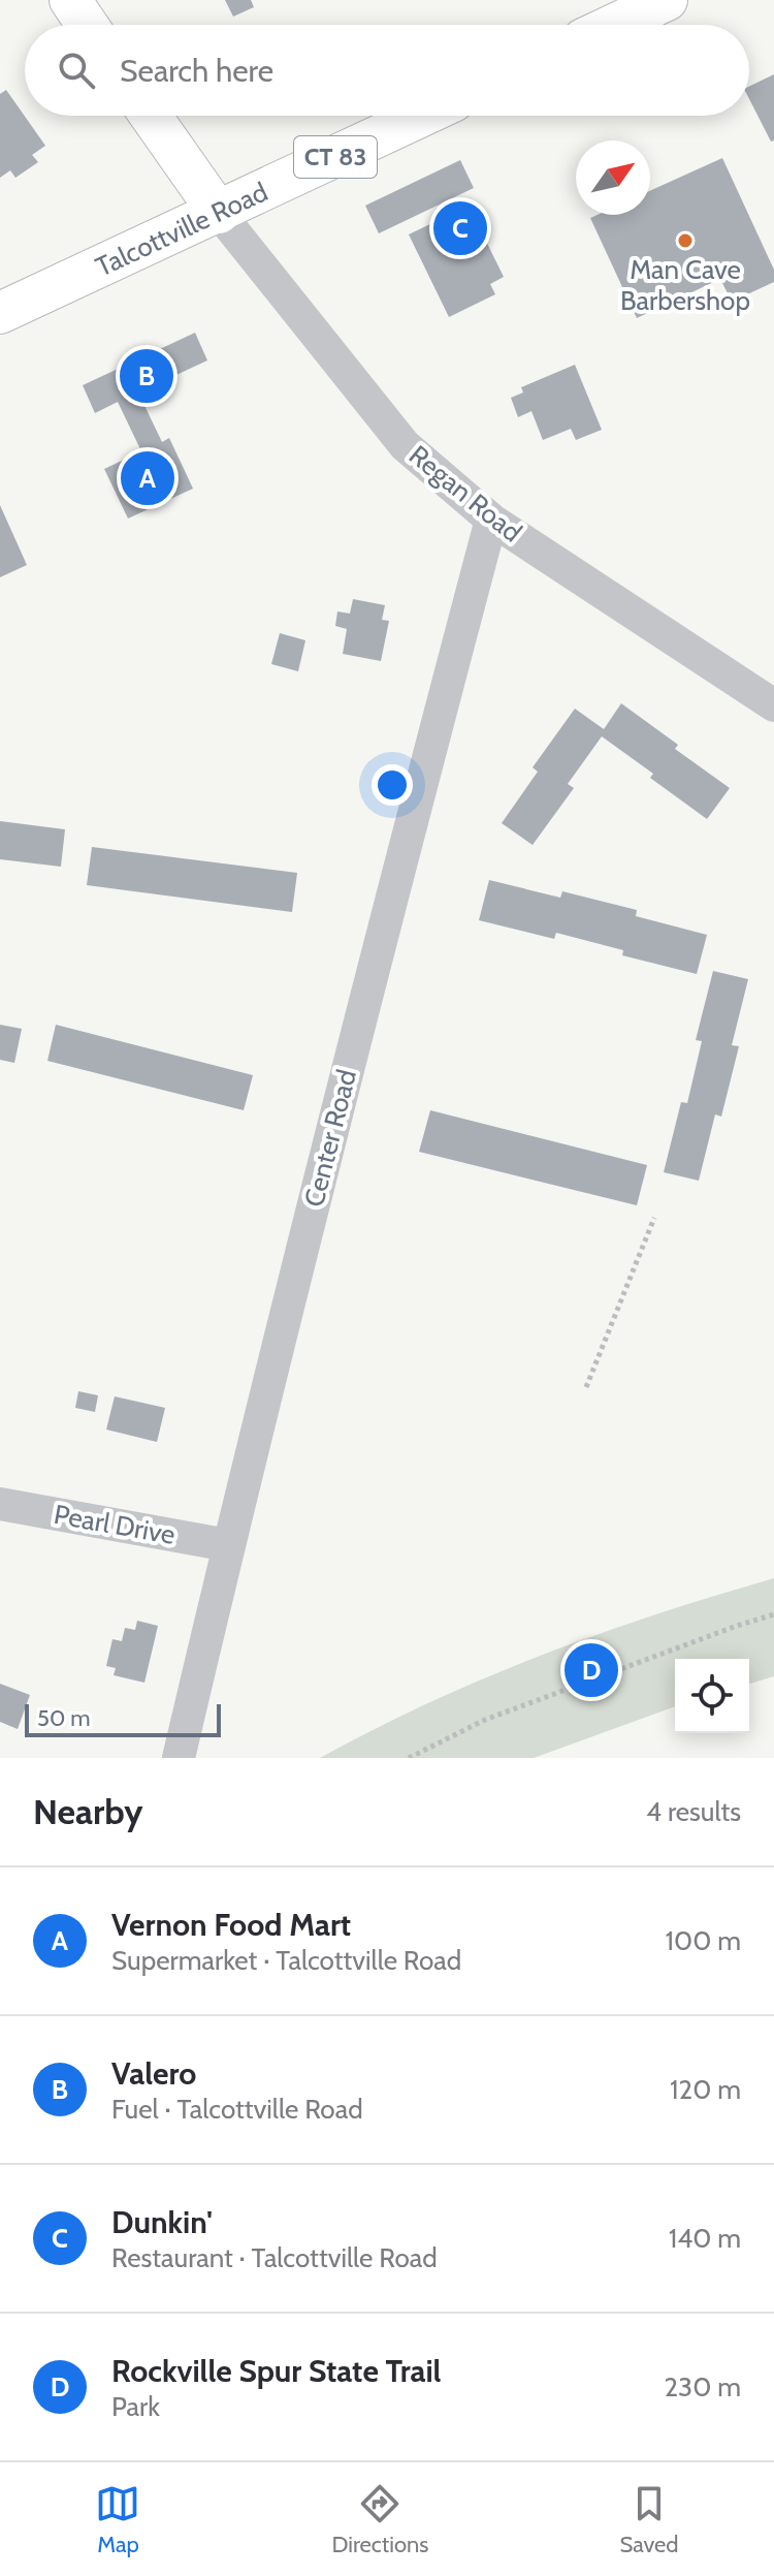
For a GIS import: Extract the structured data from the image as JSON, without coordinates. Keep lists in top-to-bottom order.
{
  "streets": {
    "main road": ["CT 83", "Talcottville Road"],
    "street": ["Regan Road", "Center Road", "Pearl Drive"]
  },
  "crossings": [
    ["Talcottville Road", "Regan Road"],
    ["Regan Road", "Center Road"],
    ["Center Road", "Pearl Drive"]
  ],
  "places": ["Man Cave Barbershop"],
  "scale_bar": "50 m",
  "north": "top right",
  "page": {
    "search": "Search here",
    "pins": [
      "C",
      "B",
      "A",
      "D"
    ],
    "scale": "50 m",
    "heading": ["Nearby", "4 results"],
    "list": [
      {
        "mark": "A",
        "name": "Vernon Food Mart",
        "note": "Supermarket · Talcottville Road",
        "value": "100 m"
      },
      {
        "mark": "B",
        "name": "Valero",
        "note": "Fuel · Talcottville Road",
        "value": "120 m"
      },
      {
        "mark": "C",
        "name": "Dunkin'",
        "note": "Restaurant · Talcottville Road",
        "value": "140 m"
      },
      {
        "mark": "D",
        "name": "Rockville Spur State Trail",
        "note": "Park",
        "value": "230 m"
      }
    ],
    "nav": ["Map", "Directions", "Saved"]
  }
}
